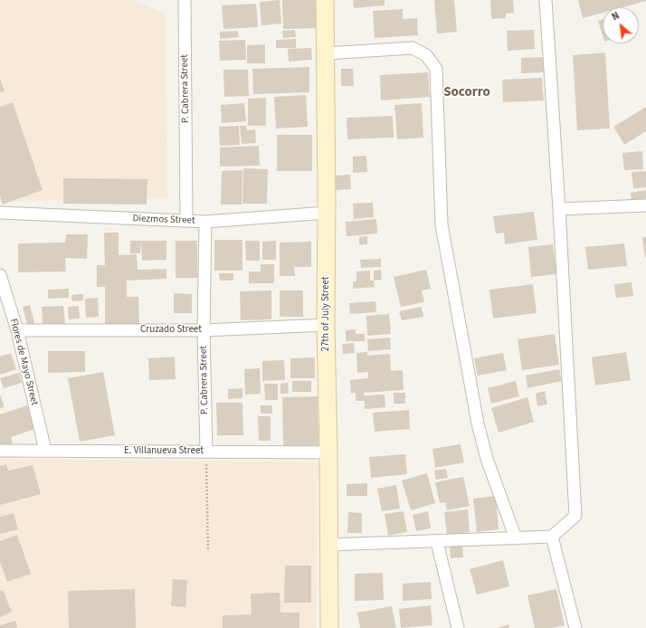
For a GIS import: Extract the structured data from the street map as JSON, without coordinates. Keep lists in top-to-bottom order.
{
  "streets": {
    "street": [
      "P. Cabrera Street",
      "Diezmos Street",
      "27th of July Street",
      "Cruzado Street",
      "Flores de Mayo Street",
      "E. Villanueva Street"
    ]
  },
  "crossings": [
    ["P. Cabrera Street", "Diezmos Street"],
    ["P. Cabrera Street", "Cruzado Street"],
    ["P. Cabrera Street", "E. Villanueva Street"],
    ["Diezmos Street", "27th of July Street"],
    ["27th of July Street", "Cruzado Street"],
    ["27th of July Street", "E. Villanueva Street"],
    ["Cruzado Street", "Flores de Mayo Street"],
    ["Flores de Mayo Street", "E. Villanueva Street"]
  ],
  "districts": ["Socorro"],
  "north": "top left"
}
